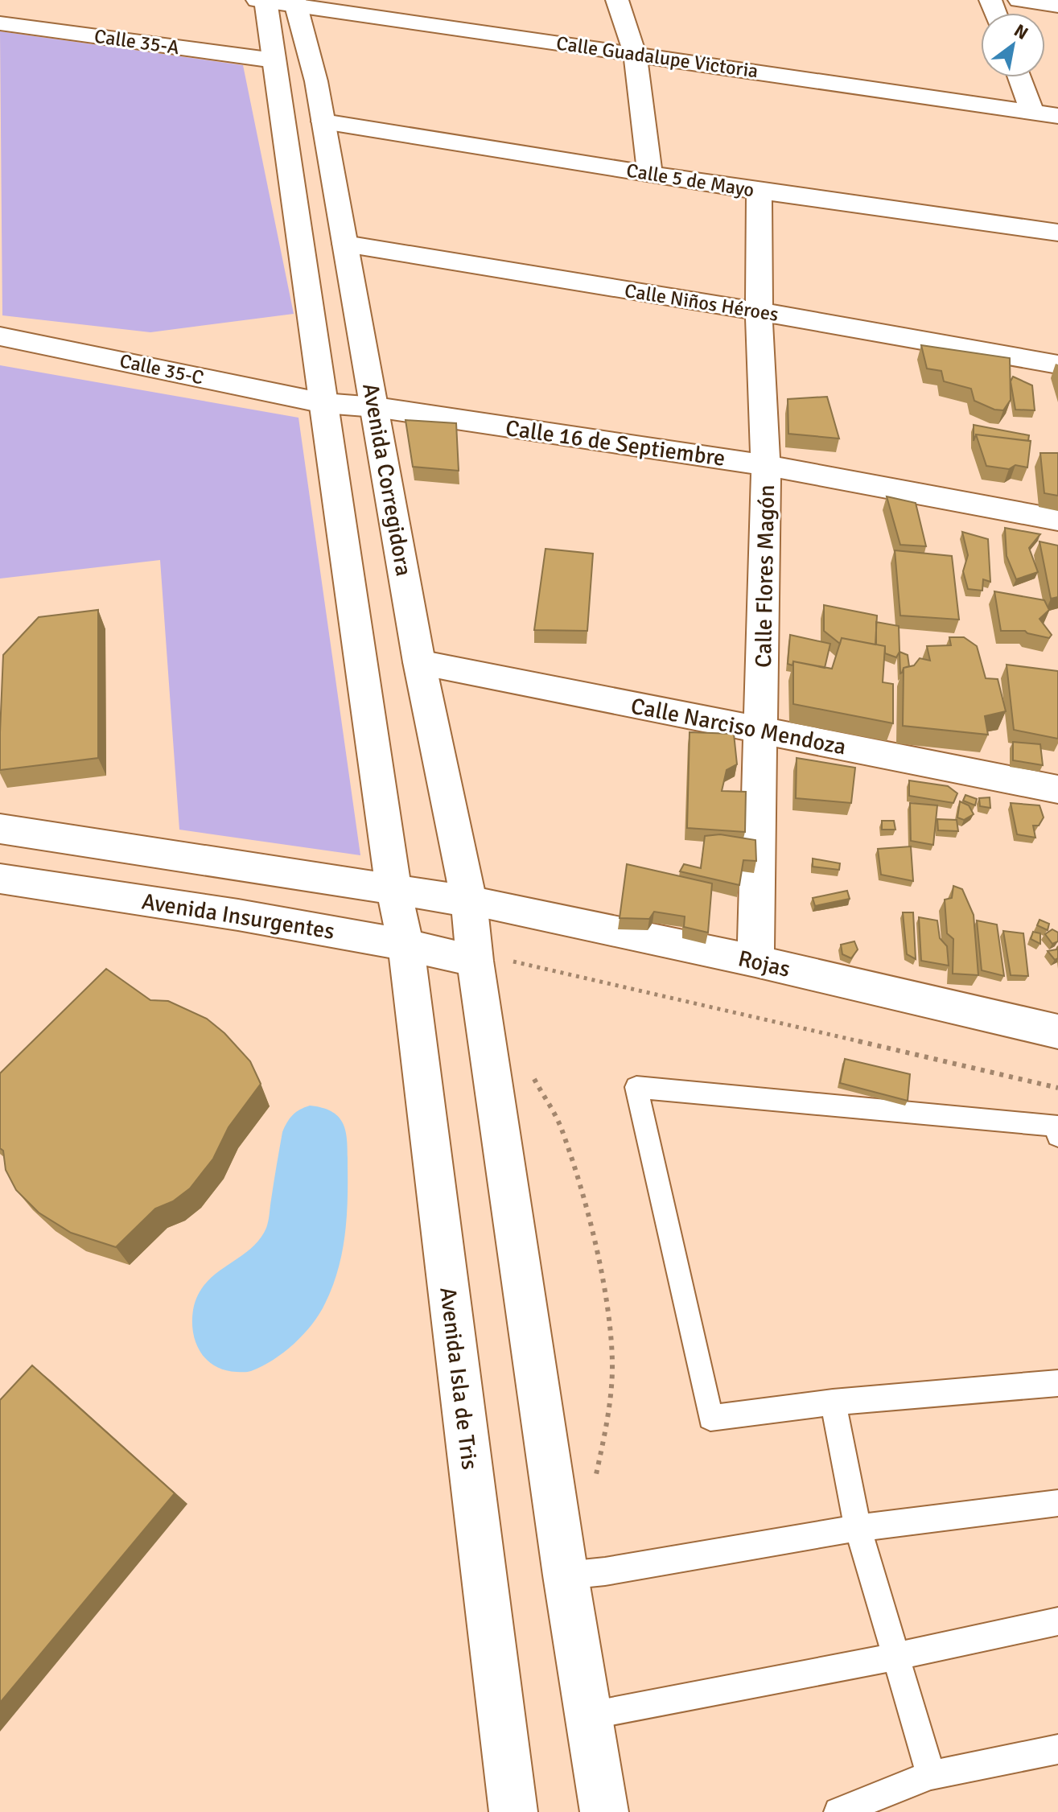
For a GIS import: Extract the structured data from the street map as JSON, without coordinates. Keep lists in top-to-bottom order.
{
  "streets": {
    "street": [
      "Calle 35-A",
      "Calle Guadalupe Victoria",
      "Calle 5 de Mayo",
      "Calle Niños Héroes",
      "Calle 35-C",
      "Calle 16 de Septiembre",
      "Avenida Corregidora",
      "Calle Flores Magón",
      "Calle Narciso Mendoza",
      "Avenida Insurgentes",
      "Rojas",
      "Avenida Isla de Tris"
    ]
  },
  "crossings": [
    ["Calle Guadalupe Victoria", "Avenida Corregidora"],
    ["Calle 5 de Mayo", "Avenida Corregidora"],
    ["Calle 5 de Mayo", "Calle Flores Magón"],
    ["Calle Niños Héroes", "Avenida Corregidora"],
    ["Calle Niños Héroes", "Calle Flores Magón"],
    ["Calle 35-C", "Calle 16 de Septiembre"],
    ["Calle 16 de Septiembre", "Avenida Corregidora"],
    ["Calle 16 de Septiembre", "Calle Flores Magón"],
    ["Avenida Corregidora", "Calle Narciso Mendoza"],
    ["Avenida Corregidora", "Avenida Insurgentes"],
    ["Avenida Corregidora", "Rojas"],
    ["Calle Flores Magón", "Calle Narciso Mendoza"],
    ["Calle Flores Magón", "Rojas"],
    ["Avenida Insurgentes", "Avenida Isla de Tris"]
  ],
  "north": "top right"
}
